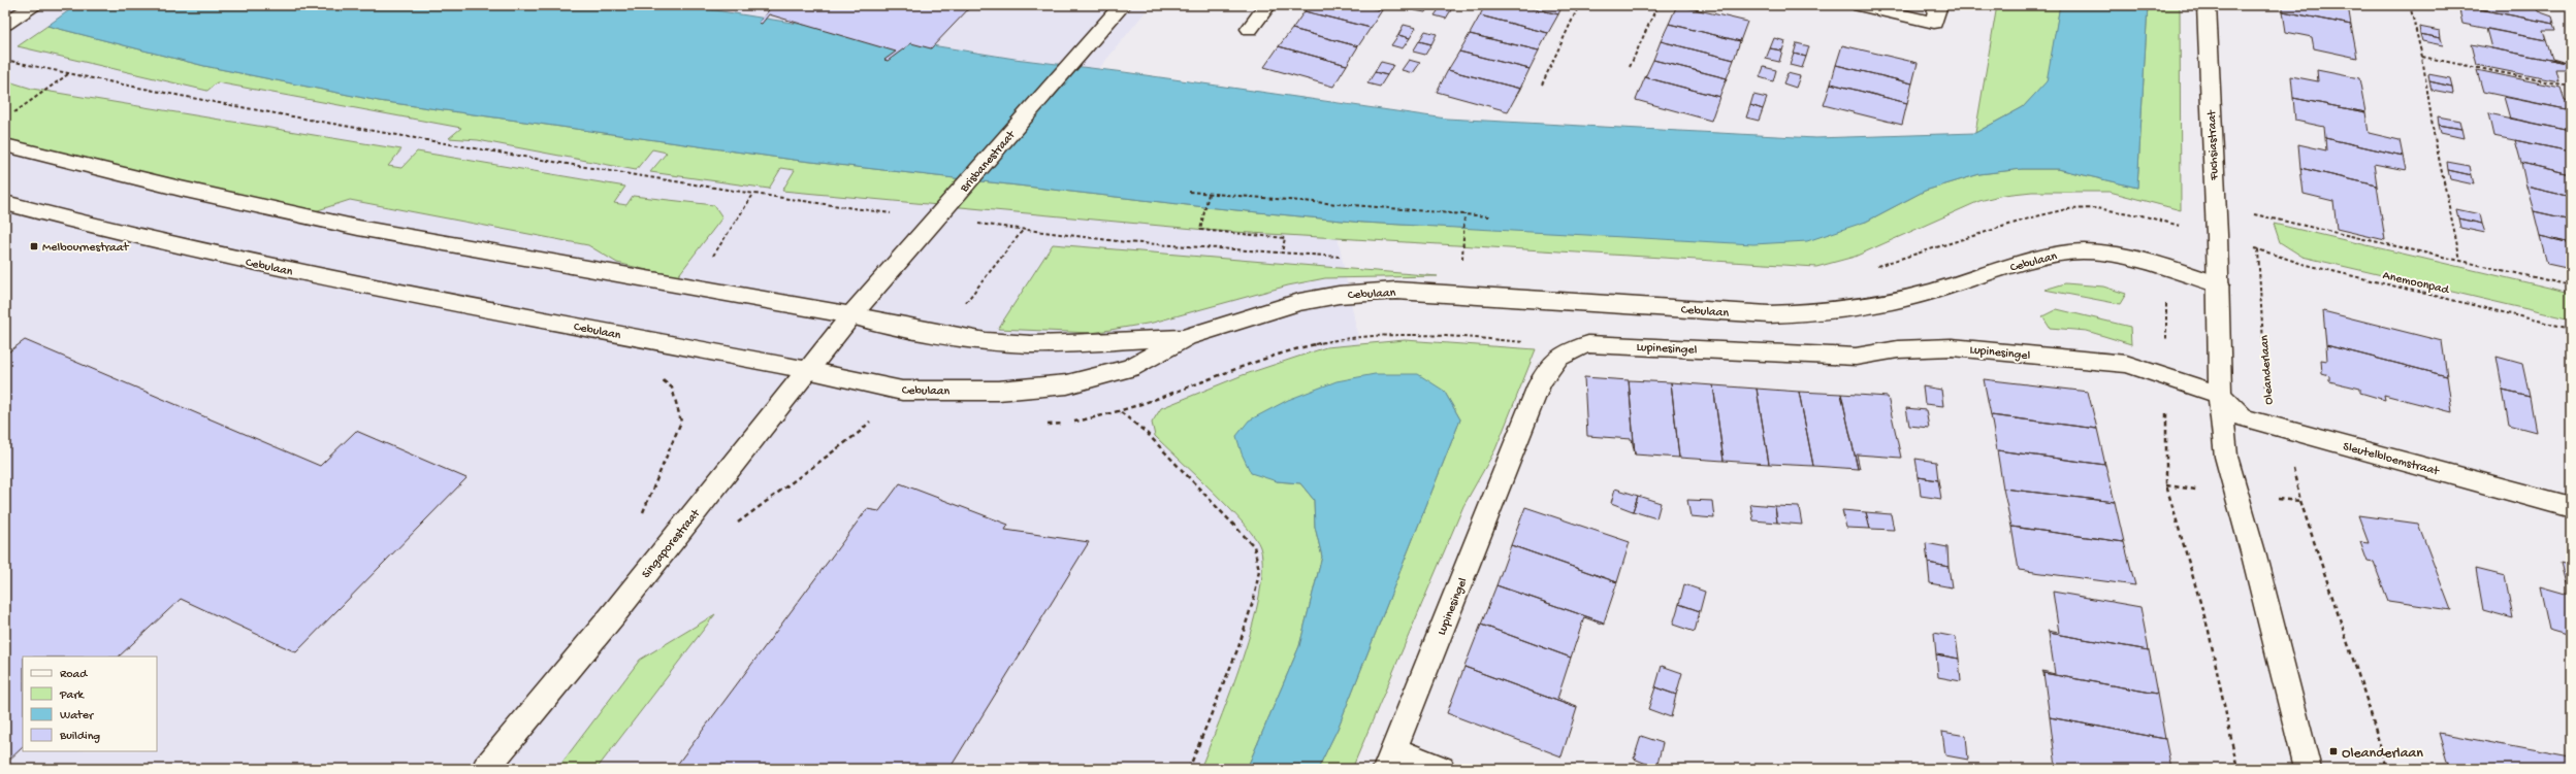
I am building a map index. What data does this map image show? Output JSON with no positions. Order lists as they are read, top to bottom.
{
  "streets": {
    "street": [
      "Fuchsiastraat",
      "Brisbanestraat",
      "Cebulaan",
      "Lupinesingel",
      "Sleutelbloemstraat",
      "Singaporestraat"
    ],
    "path": ["Anemoonpad", "Oleanderlaan"]
  },
  "crossings": [
    ["Fuchsiastraat", "Cebulaan"],
    ["Fuchsiastraat", "Anemoonpad"],
    ["Brisbanestraat", "Cebulaan"],
    ["Brisbanestraat", "Singaporestraat"],
    ["Cebulaan", "Singaporestraat"],
    ["Anemoonpad", "Oleanderlaan"],
    ["Lupinesingel", "Sleutelbloemstraat"],
    ["Oleanderlaan", "Sleutelbloemstraat"]
  ],
  "places": {
    "transit": ["Melbournestraat", "Oleanderlaan"]
  },
  "legend": [
    "Road",
    "Park",
    "Water",
    "Building"
  ]
}
